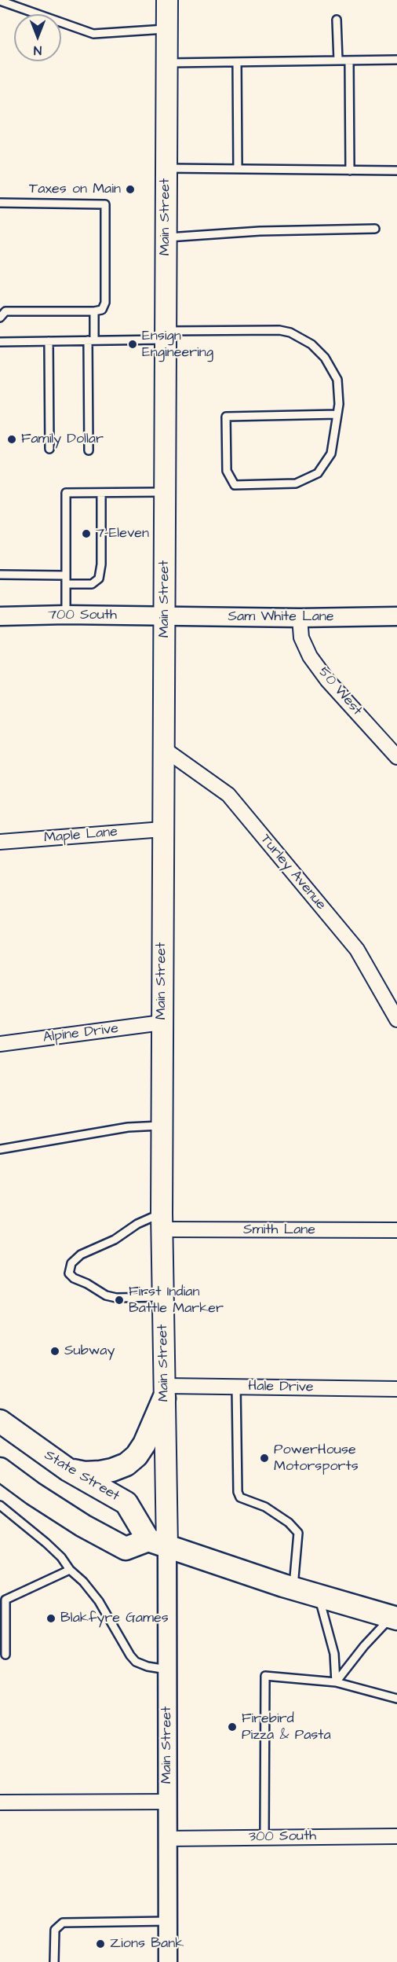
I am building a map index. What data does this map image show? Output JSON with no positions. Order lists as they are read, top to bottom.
{
  "streets": {
    "main road": ["Main Street", "State Street"],
    "street": [
      "700 South",
      "Sam White Lane",
      "50 West",
      "Maple Lane",
      "Turley Avenue",
      "Alpine Drive",
      "Smith Lane",
      "Hale Drive",
      "300 South"
    ]
  },
  "crossings": [
    ["Main Street", "700 South"],
    ["Main Street", "Sam White Lane"],
    ["Main Street", "Maple Lane"],
    ["Main Street", "Turley Avenue"],
    ["Main Street", "Alpine Drive"],
    ["Main Street", "Smith Lane"],
    ["Main Street", "Hale Drive"],
    ["Main Street", "State Street"],
    ["Main Street", "300 South"],
    ["700 South", "Sam White Lane"],
    ["Sam White Lane", "50 West"]
  ],
  "places": [
    "Taxes on Main",
    "Ensign Engineering",
    "Family Dollar",
    "7-Eleven",
    "First Indian Battle Marker",
    "Subway",
    "PowerHouse Motorsports",
    "Blakfyre Games",
    "Firebird Pizza & Pasta",
    "Zions Bank"
  ],
  "north": "bottom"
}
